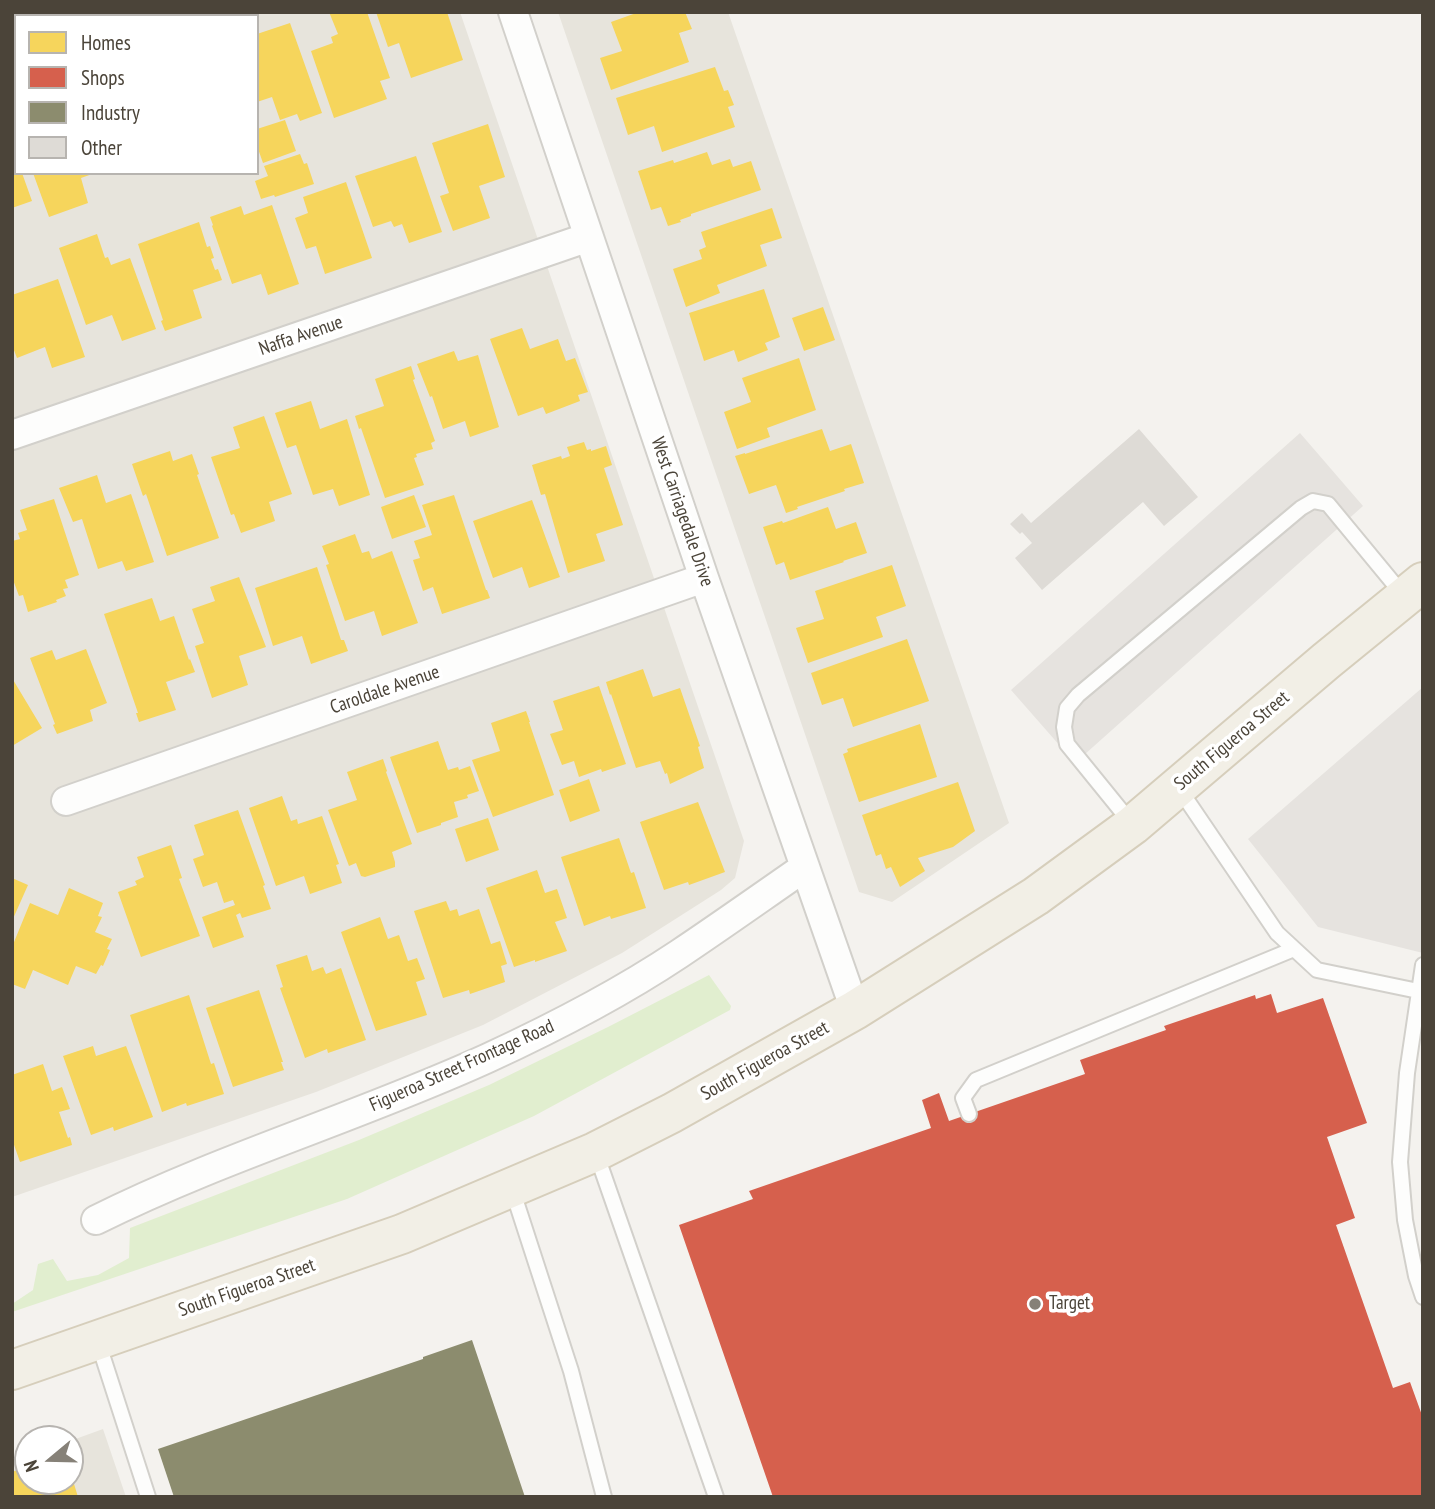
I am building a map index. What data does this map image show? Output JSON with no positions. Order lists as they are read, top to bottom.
{
  "streets": {
    "main road": ["South Figueroa Street"],
    "street": [
      "Naffa Avenue",
      "West Carriagedale Drive",
      "Caroldale Avenue",
      "Figueroa Street Frontage Road"
    ]
  },
  "crossings": [
    ["Naffa Avenue", "West Carriagedale Drive"],
    ["West Carriagedale Drive", "Caroldale Avenue"],
    ["West Carriagedale Drive", "South Figueroa Street"],
    ["West Carriagedale Drive", "Figueroa Street Frontage Road"]
  ],
  "places": ["Target"],
  "legend": [
    "Homes",
    "Shops",
    "Industry",
    "Other"
  ],
  "north": "left"
}
